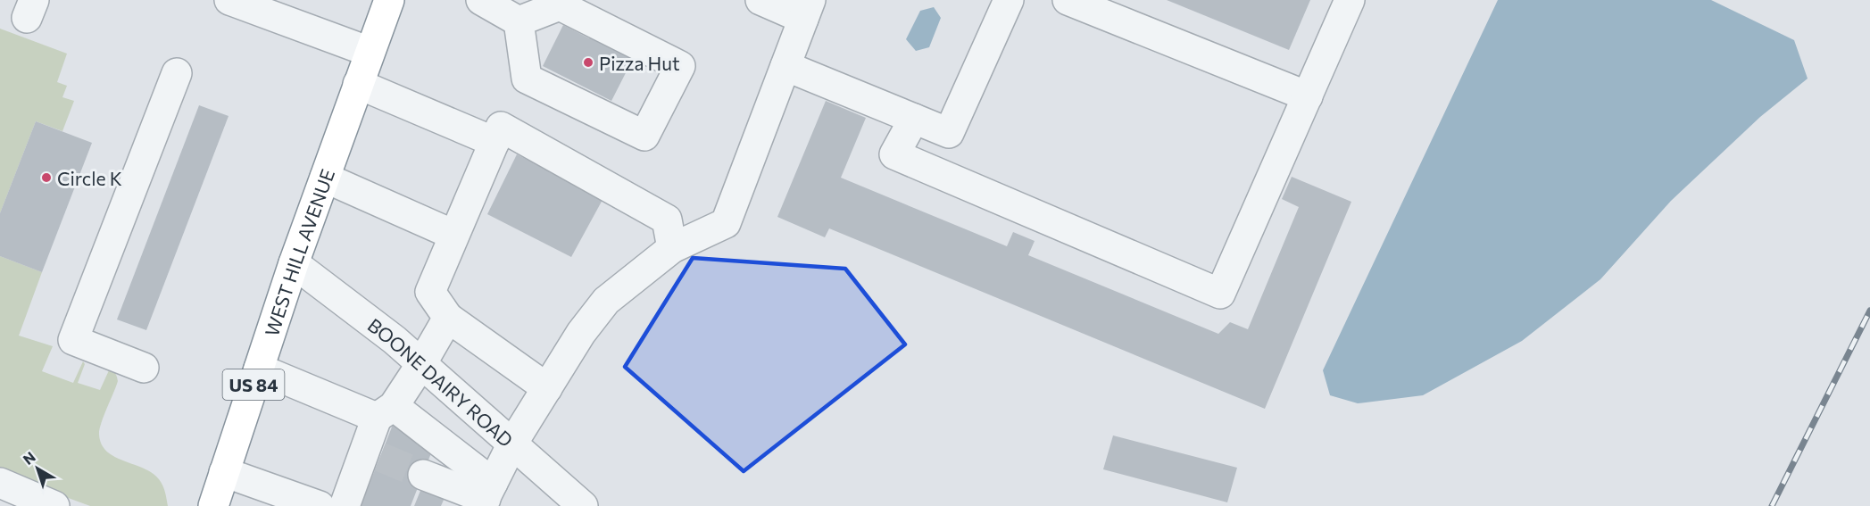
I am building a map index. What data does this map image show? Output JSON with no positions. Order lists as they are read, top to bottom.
{
  "streets": {
    "highway": ["WEST HILL AVENUE", "US 84"],
    "street": ["BOONE DAIRY ROAD"]
  },
  "crossings": [
    ["WEST HILL AVENUE", "BOONE DAIRY ROAD"]
  ],
  "places": ["Pizza Hut", "Circle K"],
  "north": "top left"
}
